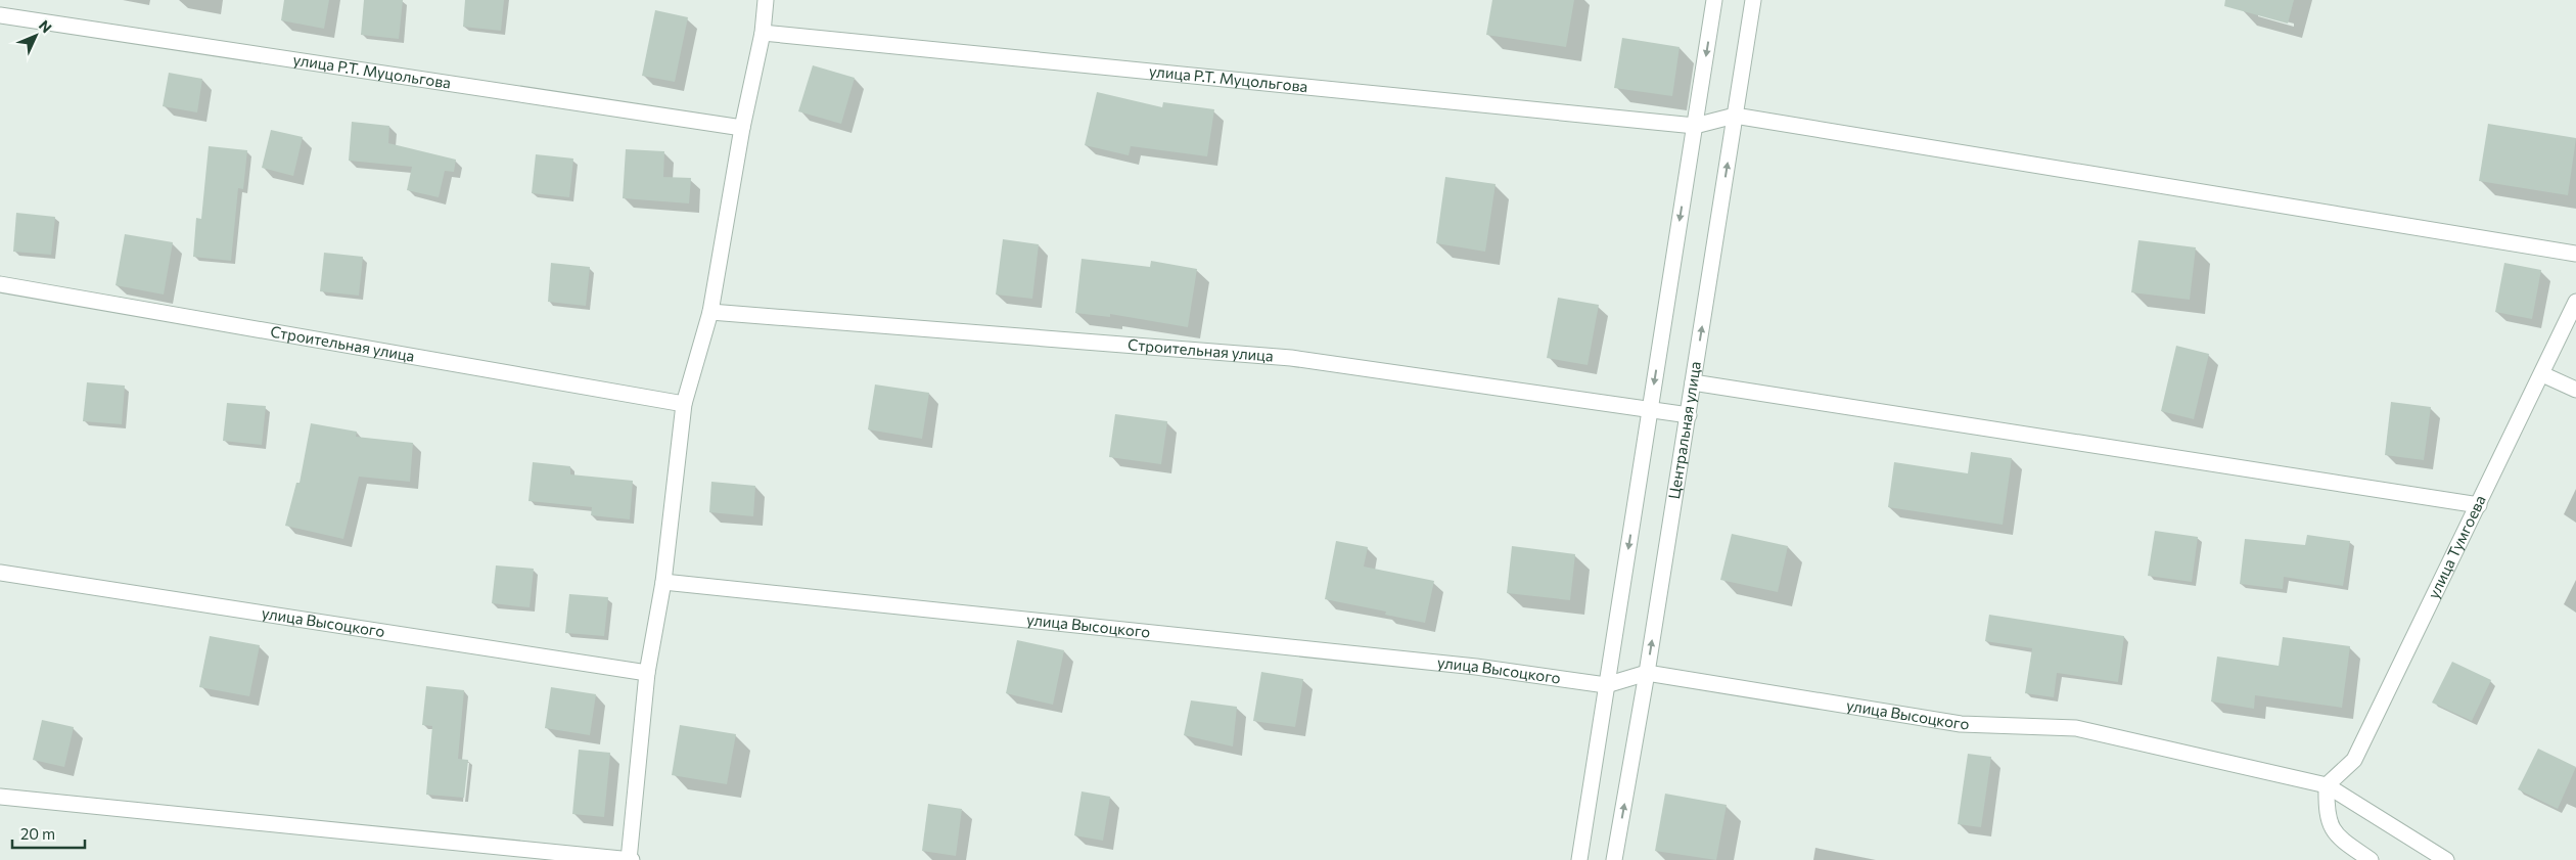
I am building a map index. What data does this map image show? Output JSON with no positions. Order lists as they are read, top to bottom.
{
  "streets": {
    "street": [
      "улица Р.Т. Муцольгова",
      "Строительная улица",
      "Центральная улица",
      "улица Тумгоева",
      "улица Высоцкого"
    ]
  },
  "crossings": [
    ["Строительная улица", "Центральная улица"],
    ["Центральная улица", "улица Высоцкого"],
    ["улица Тумгоева", "улица Высоцкого"]
  ],
  "scale_bar": "20 m",
  "north": "top right"
}
